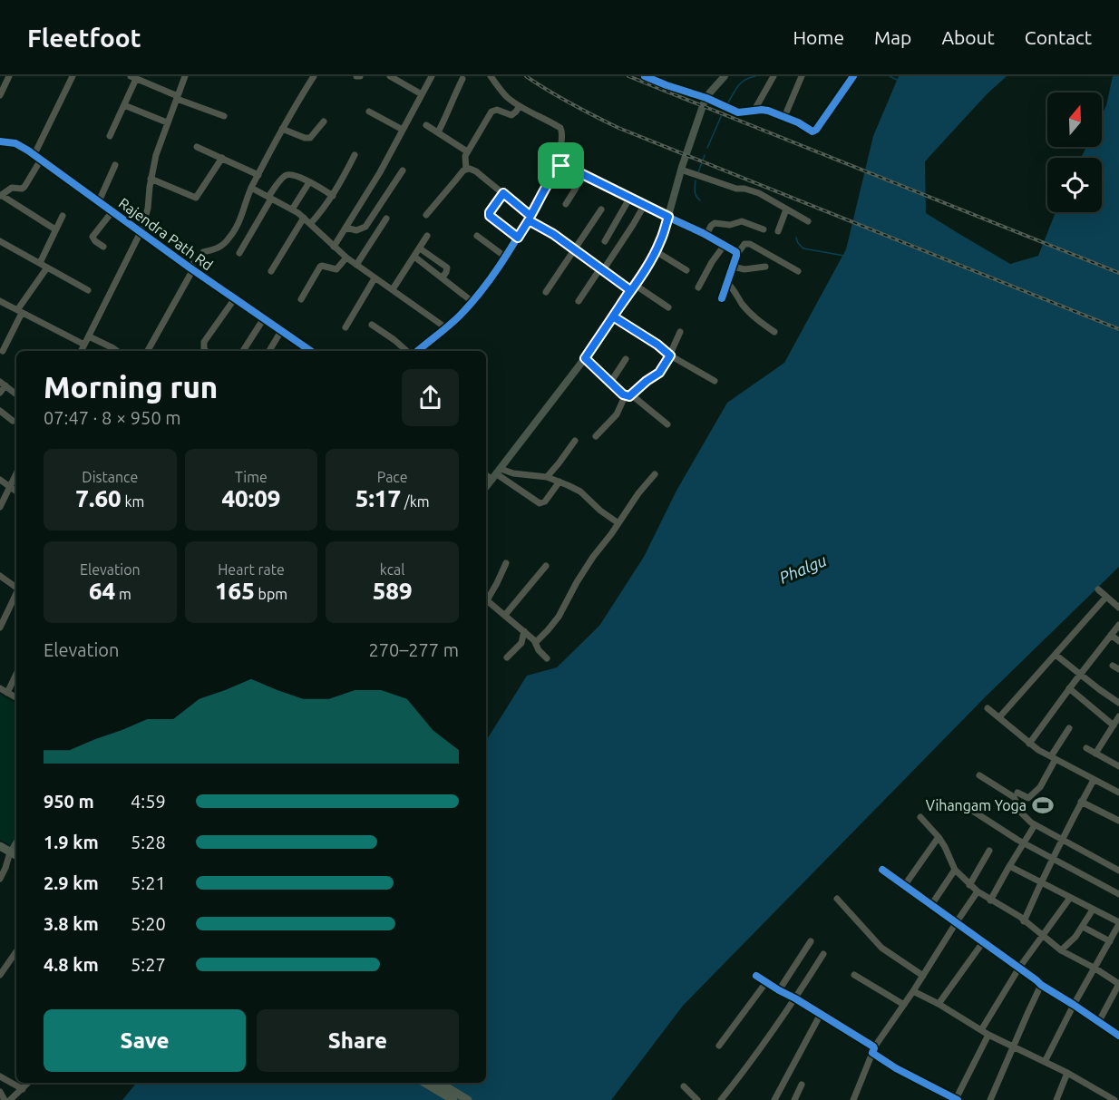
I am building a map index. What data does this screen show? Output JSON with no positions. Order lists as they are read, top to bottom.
{
  "streets": {
    "street": ["Rajendra Path Rd"]
  },
  "water": ["Phalgu"],
  "places": {
    "sports": ["Vihangam Yoga"]
  },
  "north": "top",
  "page": {
    "header": "Fleetfoot",
    "nav": [
      "Home",
      "Map",
      "About",
      "Contact"
    ],
    "heading": ["Morning run", "07:47 · 8 × 950 m"],
    "stats": [
      ["Distance", "7.60 km"],
      ["Time", "40:09"],
      ["Pace", "5:17 /km"],
      ["Elevation", "64 m"],
      ["Heart rate", "165 bpm"],
      ["kcal", "589"]
    ],
    "chart": ["Elevation", "270–277 m"],
    "list": [
      {
        "name": "950 m",
        "note": "4:59"
      },
      {
        "name": "1.9 km",
        "note": "5:28"
      },
      {
        "name": "2.9 km",
        "note": "5:21"
      },
      {
        "name": "3.8 km",
        "note": "5:20"
      },
      {
        "name": "4.8 km",
        "note": "5:27"
      }
    ],
    "buttons": ["Save", "Share"]
  }
}
